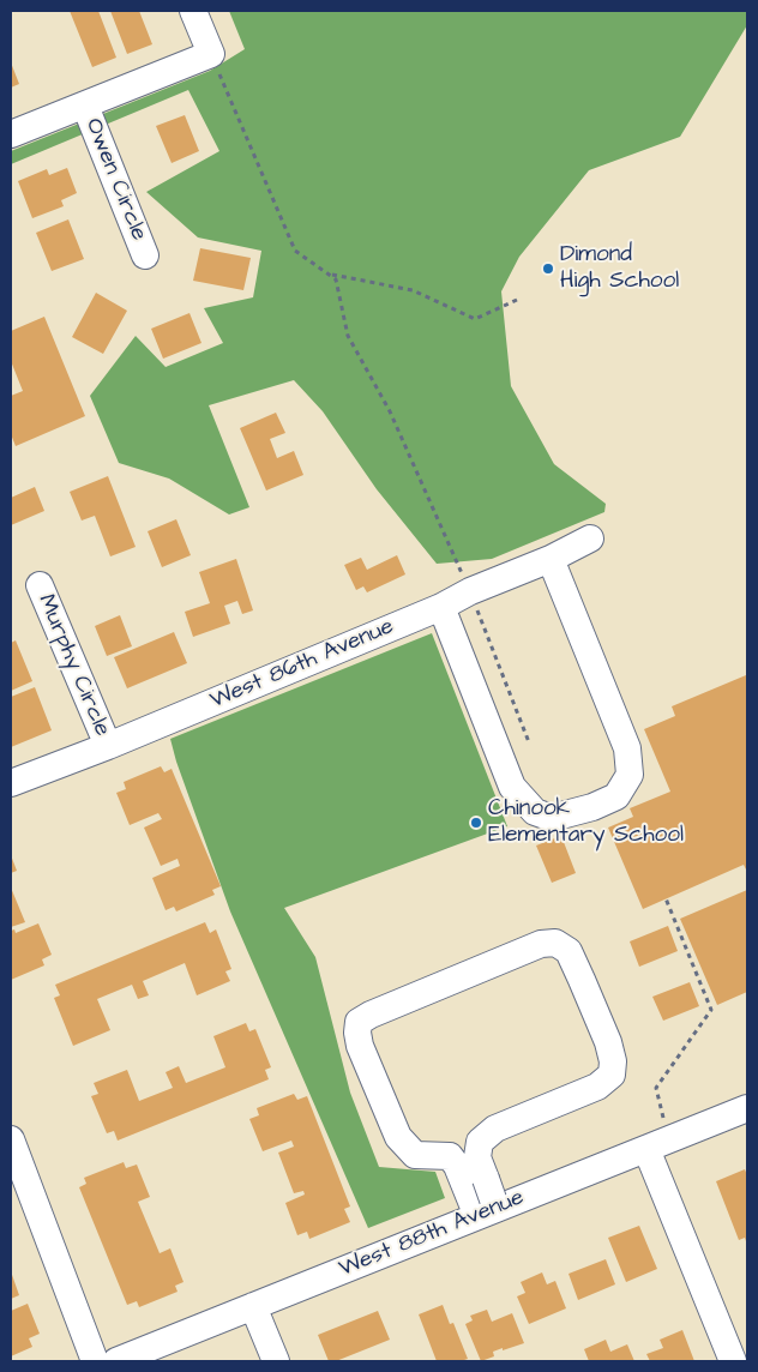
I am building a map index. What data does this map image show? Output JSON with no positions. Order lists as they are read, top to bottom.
{
  "streets": {
    "street": [
      "Owen Circle",
      "West 86th Avenue",
      "Murphy Circle",
      "West 88th Avenue"
    ]
  },
  "crossings": [
    ["West 86th Avenue", "Murphy Circle"]
  ],
  "places": ["Dimond High School", "Chinook Elementary School"]
}
